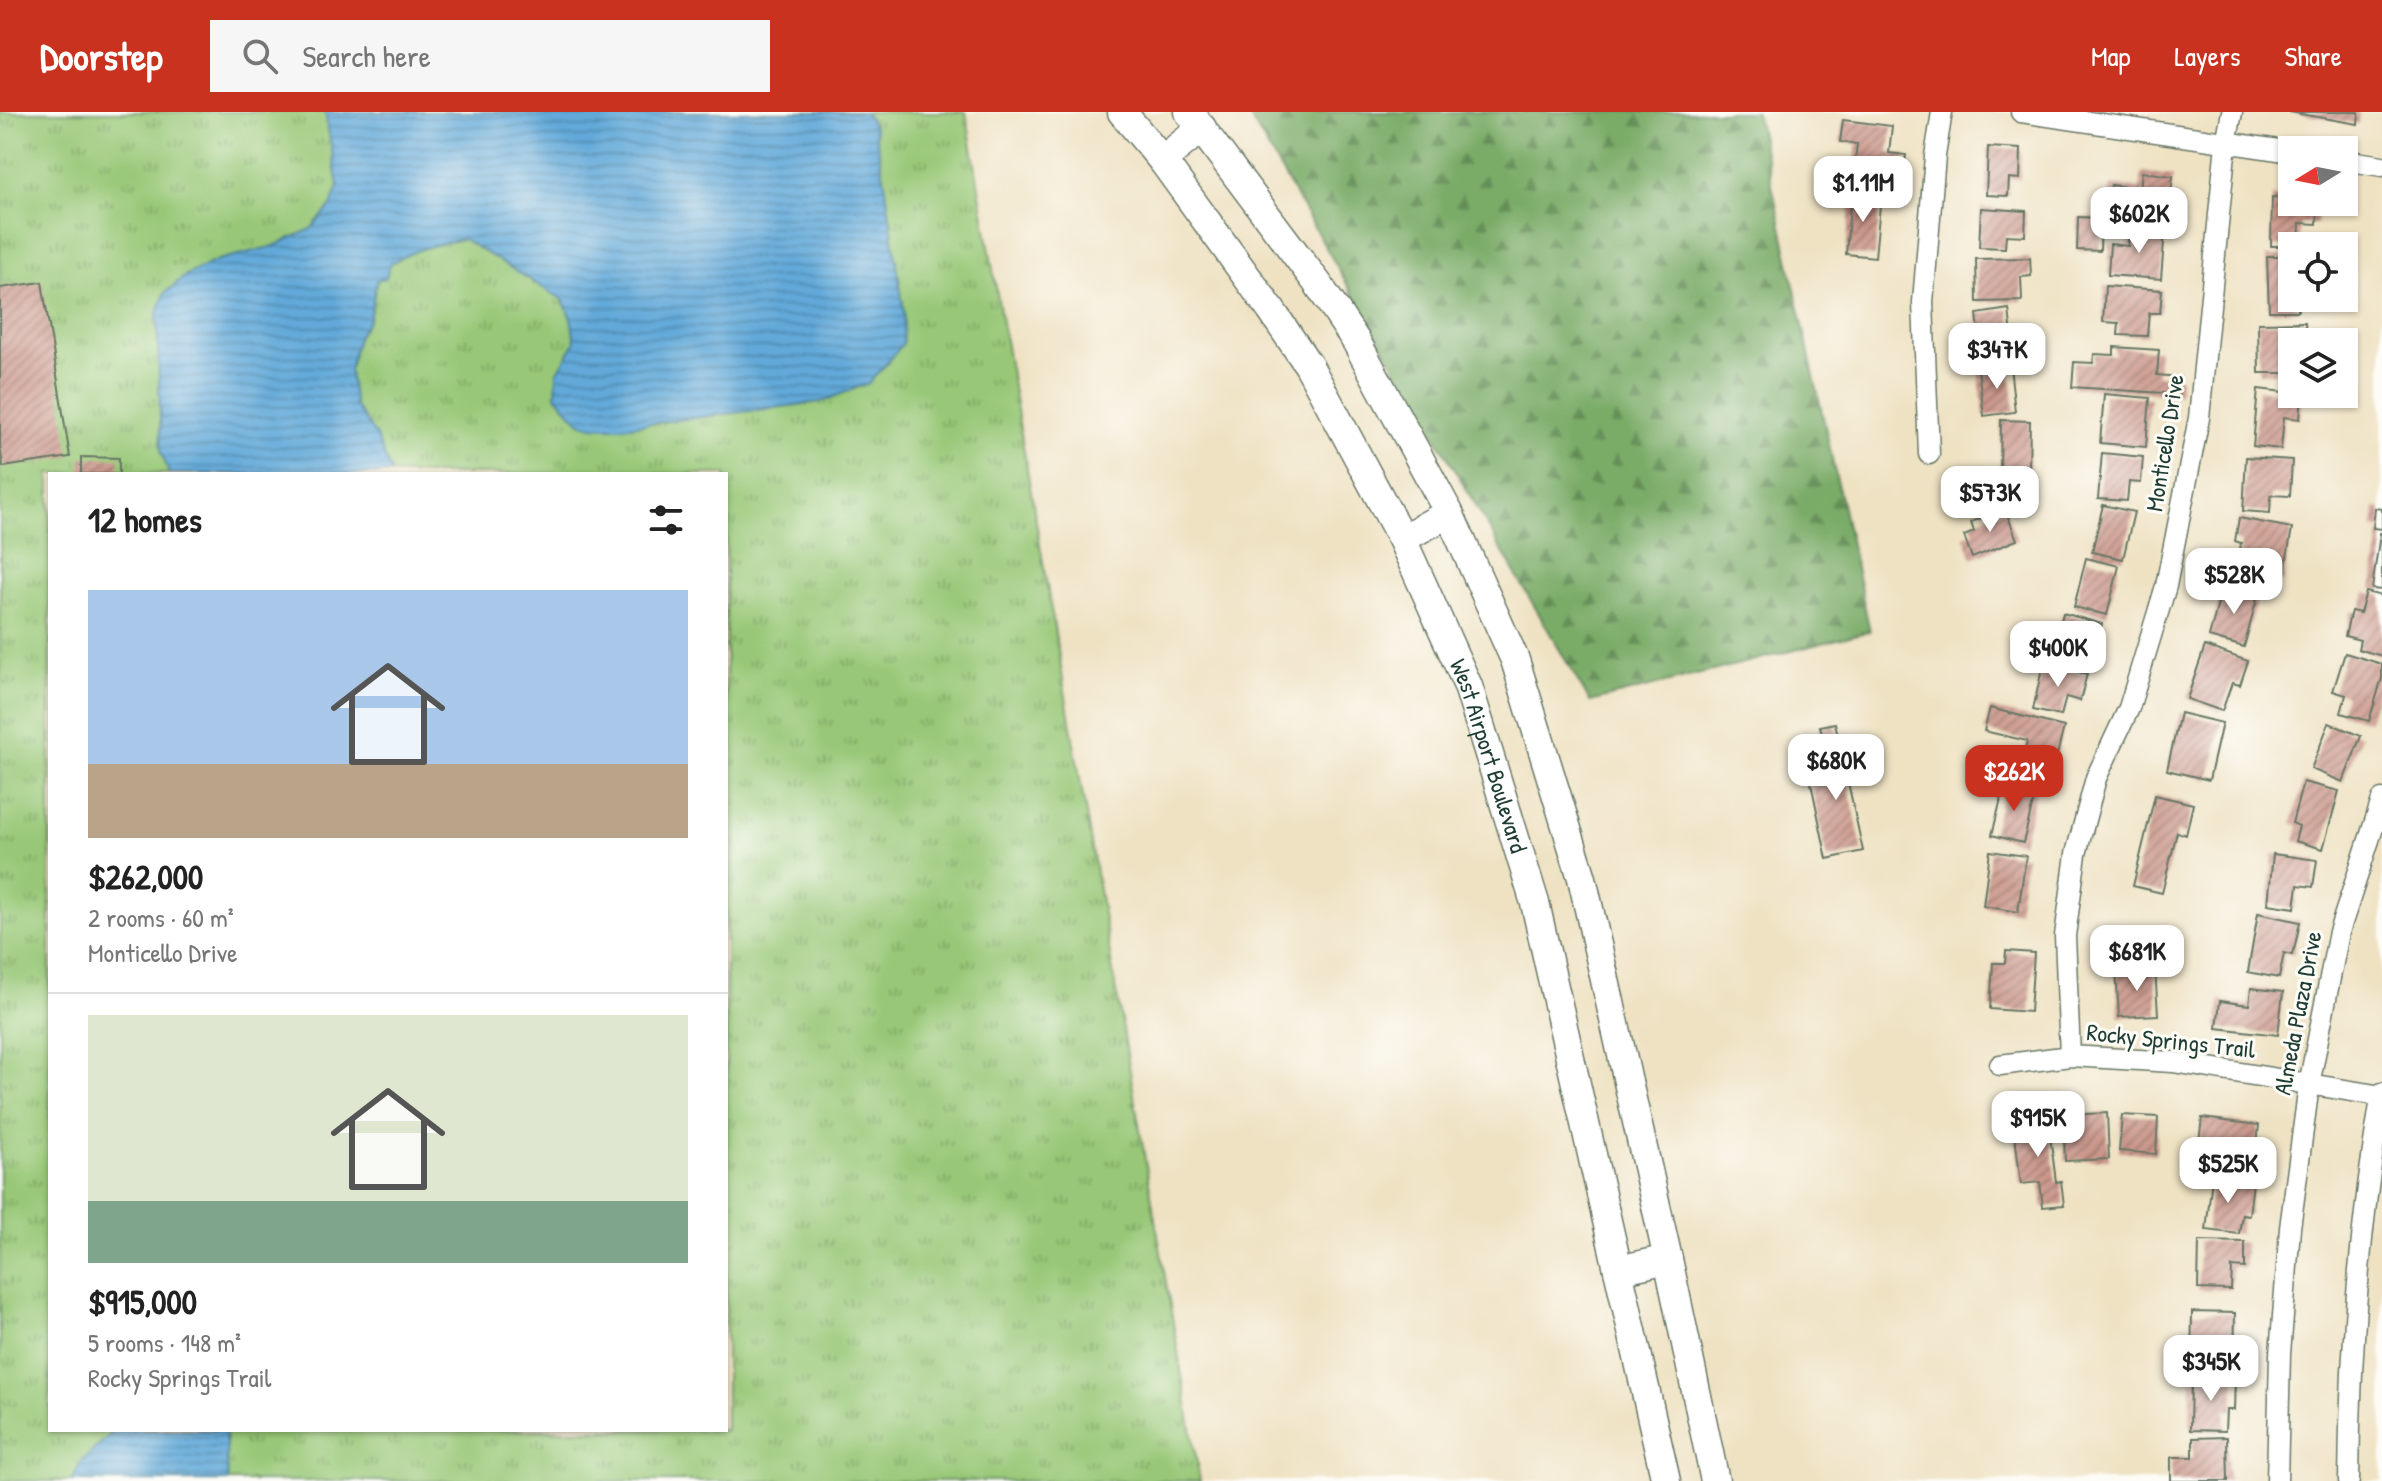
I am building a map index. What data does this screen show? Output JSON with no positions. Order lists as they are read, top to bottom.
{
  "streets": {
    "main road": ["West Airport Boulevard"],
    "street": ["Monticello Drive", "Almeda Plaza Drive", "Rocky Springs Trail"]
  },
  "crossings": [
    ["Monticello Drive", "Rocky Springs Trail"],
    ["Almeda Plaza Drive", "Rocky Springs Trail"]
  ],
  "north": "left",
  "page": {
    "header": "Doorstep",
    "search": "Search here",
    "nav": ["Map", "Layers", "Share"],
    "price": [
      "$1.11M",
      "$602K",
      "$347K",
      "$573K",
      "$528K",
      "$400K",
      "$680K",
      "$262K",
      "$681K",
      "$915K",
      "$525K",
      "$345K"
    ],
    "heading": "12 homes",
    "list": [
      {
        "name": "$262,000",
        "note": "2 rooms · 60 m² · Monticello Drive"
      },
      {
        "name": "$915,000",
        "note": "5 rooms · 148 m² · Rocky Springs Trail"
      }
    ]
  }
}
